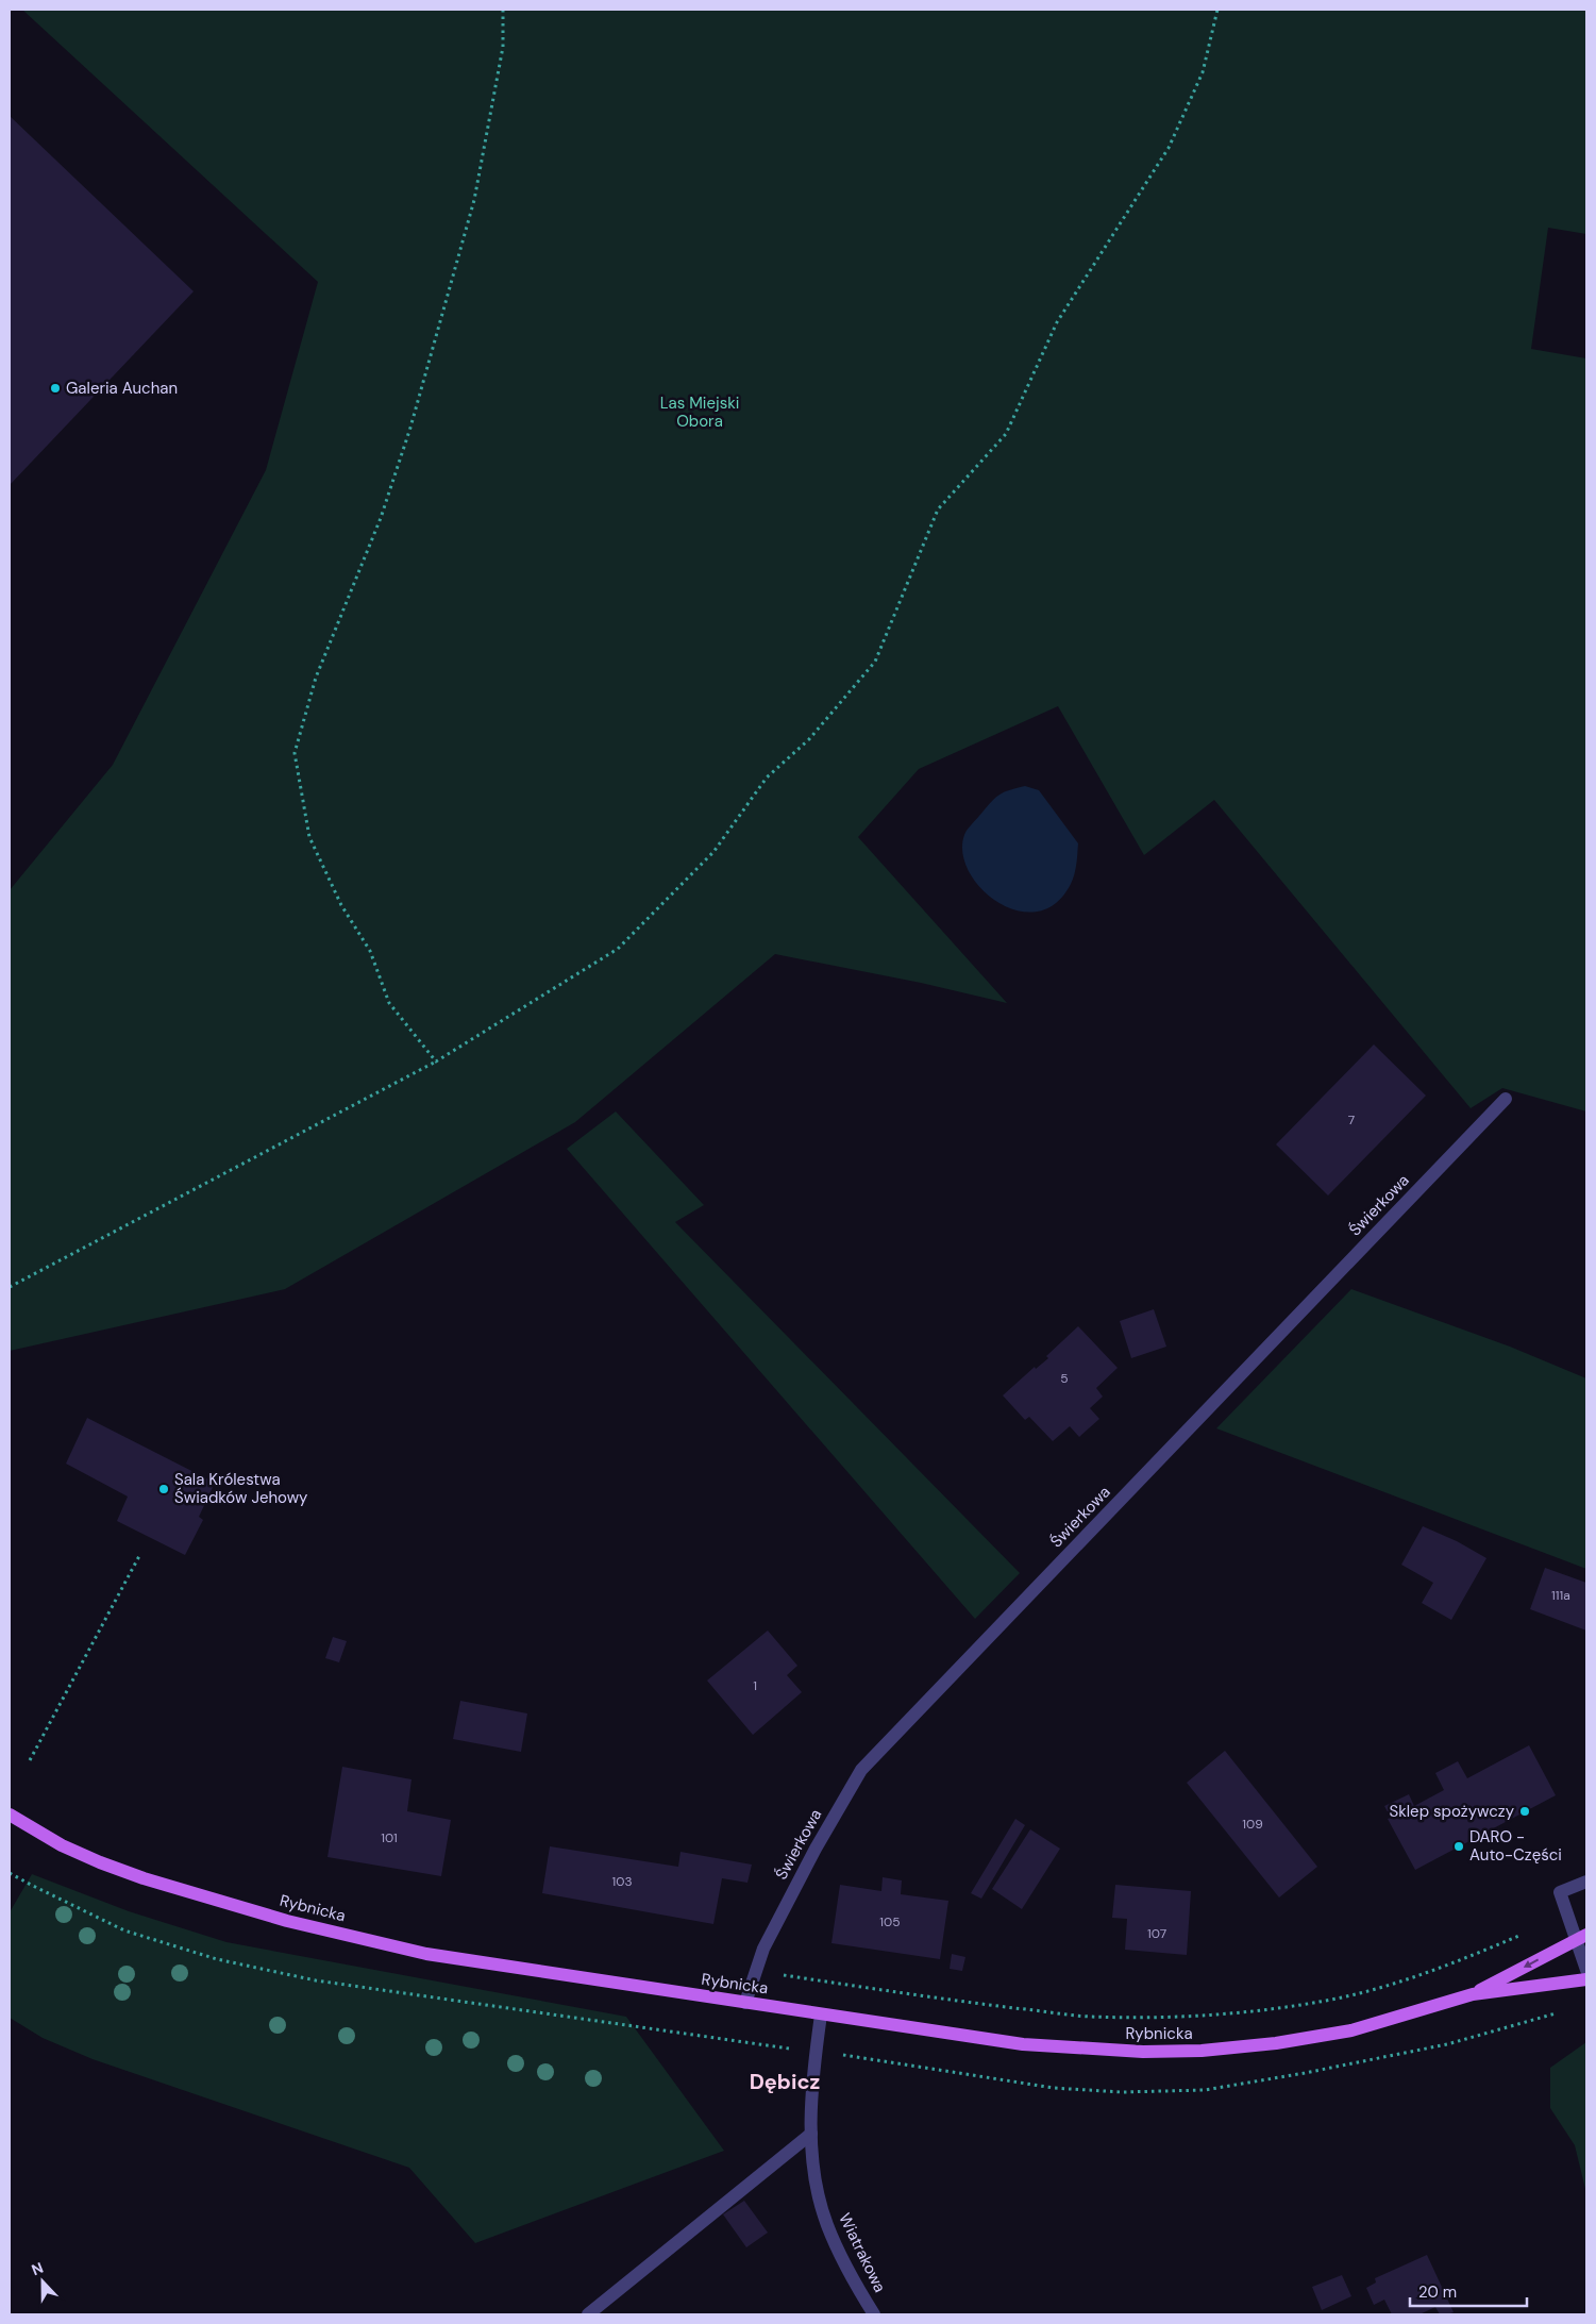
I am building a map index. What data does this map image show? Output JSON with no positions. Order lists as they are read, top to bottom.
{
  "streets": {
    "main road": ["Rybnicka"],
    "street": ["Świerkowa", "Wiatrakowa"]
  },
  "crossings": [
    ["Świerkowa", "Rybnicka"],
    ["Rybnicka", "Wiatrakowa"]
  ],
  "districts": ["Dębicz"],
  "parks": ["Las Miejski Obora"],
  "places": [
    "Galeria Auchan",
    "Sala Królestwa Świadków Jehowy",
    "Sklep spożywczy",
    "DARO - Auto-Części"
  ],
  "house_numbers": [
    "7",
    "5",
    "111a",
    "1",
    "109",
    "101",
    "103",
    "105",
    "107"
  ],
  "scale_bar": "20 m",
  "north": "top"
}
